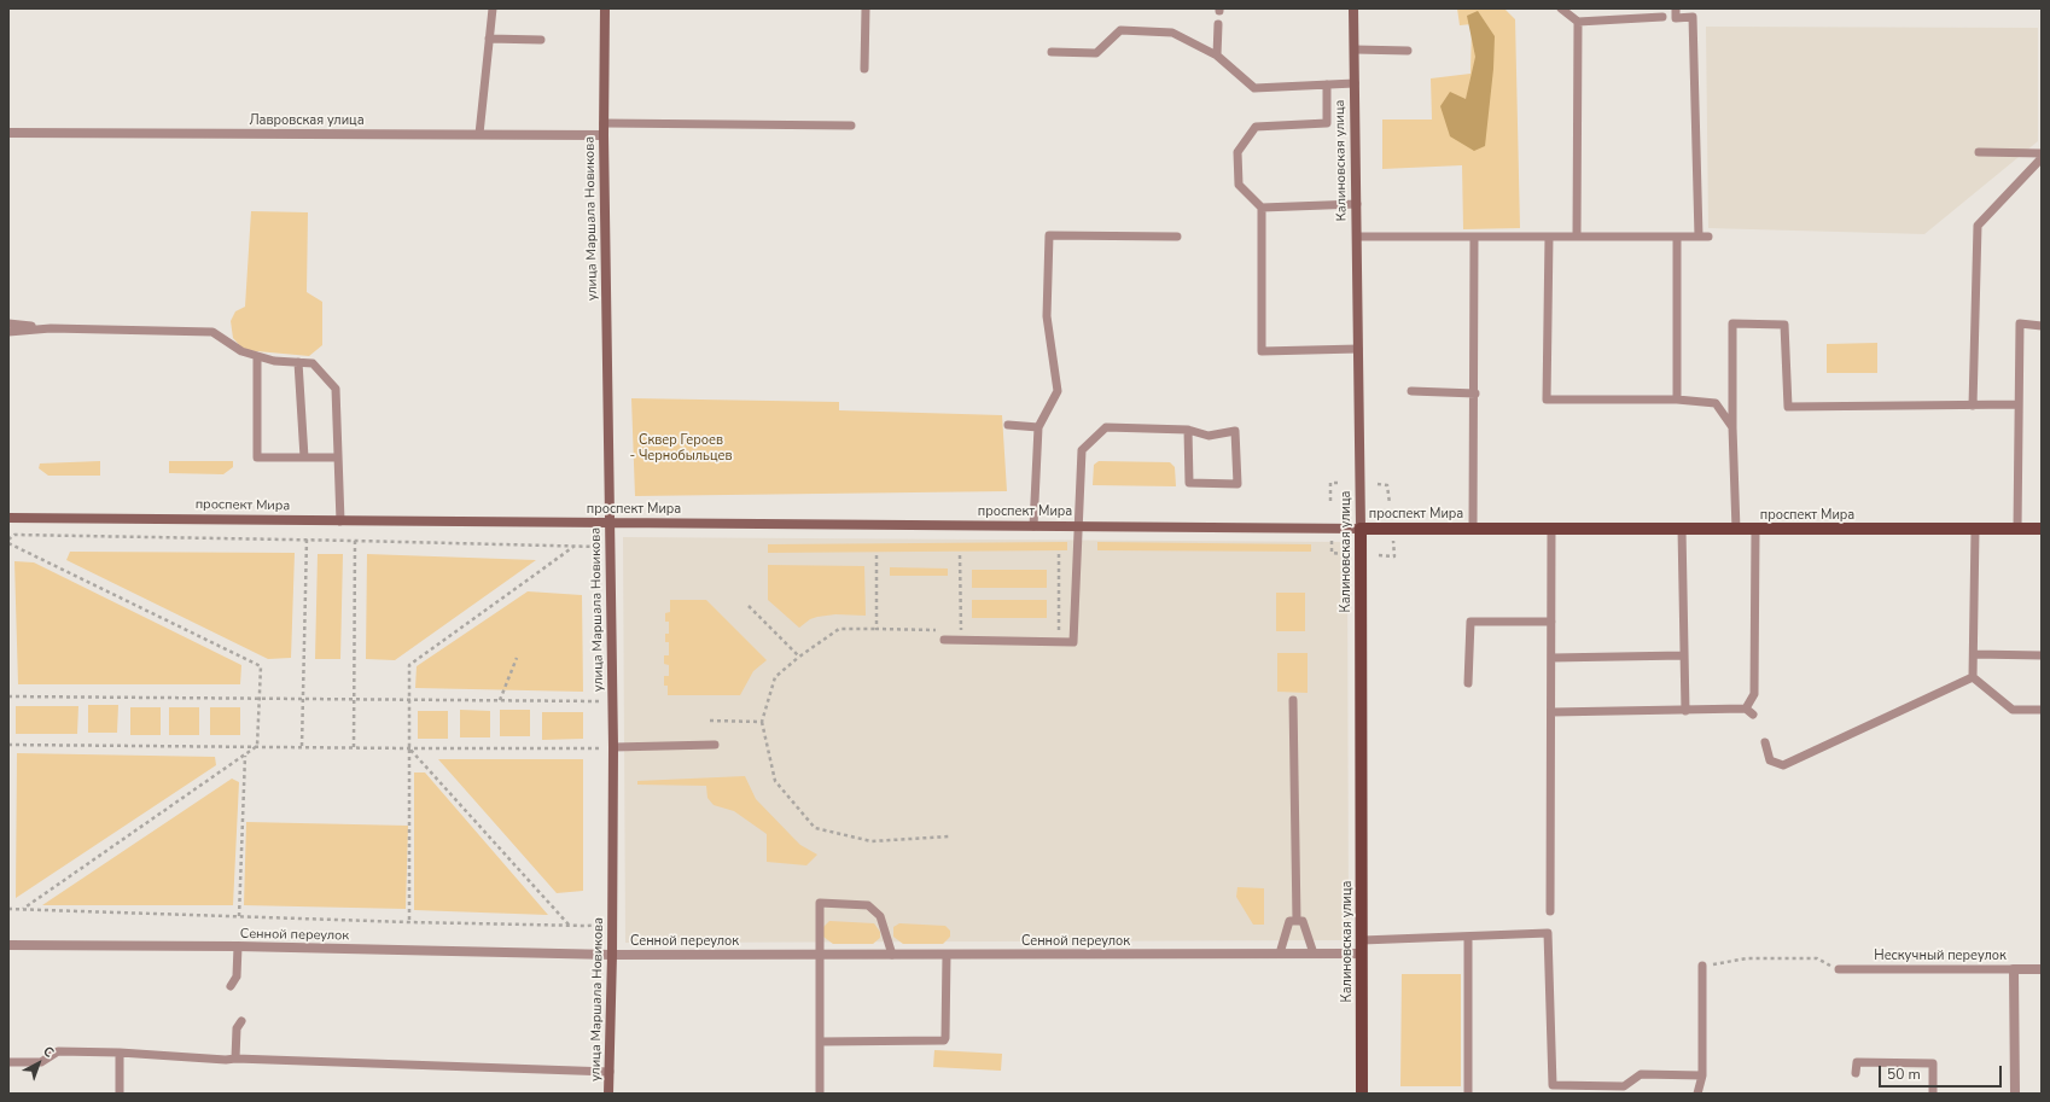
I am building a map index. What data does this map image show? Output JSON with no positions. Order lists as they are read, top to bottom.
{
  "streets": {
    "main road": ["Калиновская улица", "улица Маршала Новикова", "проспект Мира"],
    "street": ["Лавровская улица", "Сенной переулок", "Нескучный переулок"]
  },
  "crossings": [
    ["Лавровская улица", "улица Маршала Новикова"],
    ["Калиновская улица", "проспект Мира"],
    ["Калиновская улица", "Сенной переулок"],
    ["улица Маршала Новикова", "проспект Мира"],
    ["улица Маршала Новикова", "Сенной переулок"]
  ],
  "parks": ["Сквер Героев - Чернобыльцев"],
  "scale_bar": "50 m",
  "north": "top right"
}
